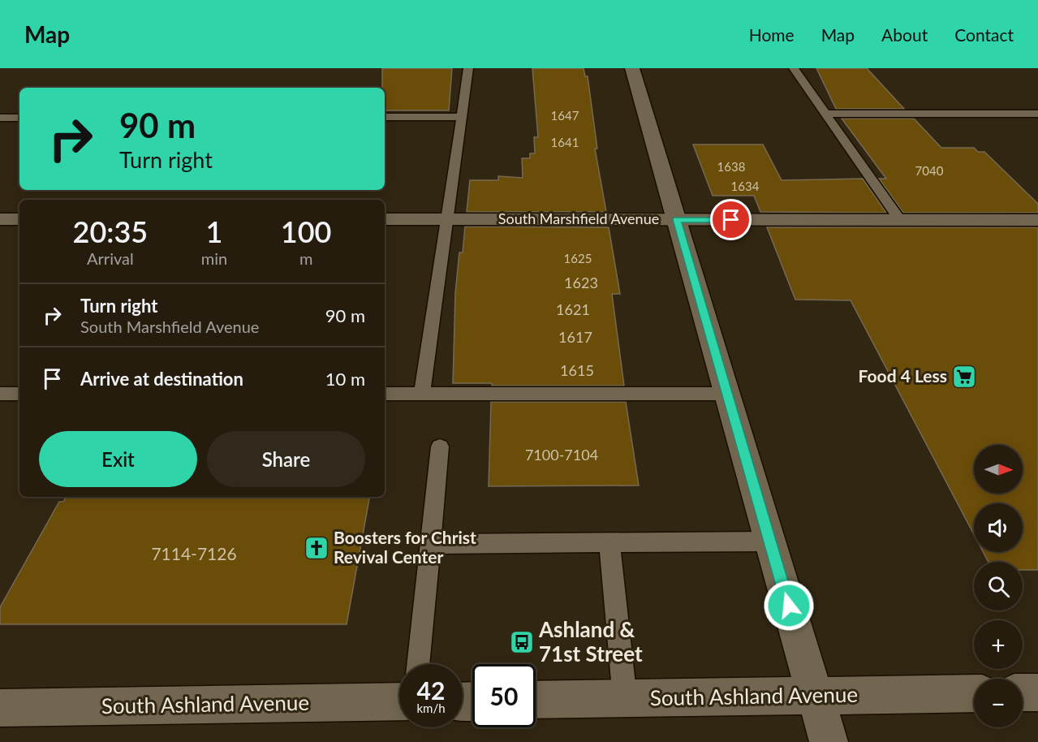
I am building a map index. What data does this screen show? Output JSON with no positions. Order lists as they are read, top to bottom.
{
  "streets": {
    "main road": ["South Marshfield Avenue", "South Ashland Avenue"]
  },
  "places": {
    "supermarket": ["Food 4 Less"],
    "church": ["Boosters for Christ Revival Center"],
    "bus stop": ["Ashland & 71st Street"]
  },
  "house_numbers": [
    "1647",
    "1641",
    "1638",
    "7040",
    "1634",
    "1625",
    "1623",
    "1621",
    "1617",
    "1615",
    "7100-7104",
    "7114-7126"
  ],
  "north": "right",
  "page": {
    "header": "Map",
    "nav": [
      "Home",
      "Map",
      "About",
      "Contact"
    ],
    "turn": ["90 m", "Turn right"],
    "eta": [
      "20:35",
      "Arrival",
      "1",
      "min",
      "100",
      "m"
    ],
    "list": [
      {
        "name": "Turn right",
        "note": "South Marshfield Avenue",
        "value": "90 m"
      },
      {
        "name": "Arrive at destination",
        "value": "10 m"
      }
    ],
    "buttons": ["Exit", "Share"],
    "map_buttons": ["+", "−"],
    "speed": "42 km/h",
    "limit": "50"
  }
}
